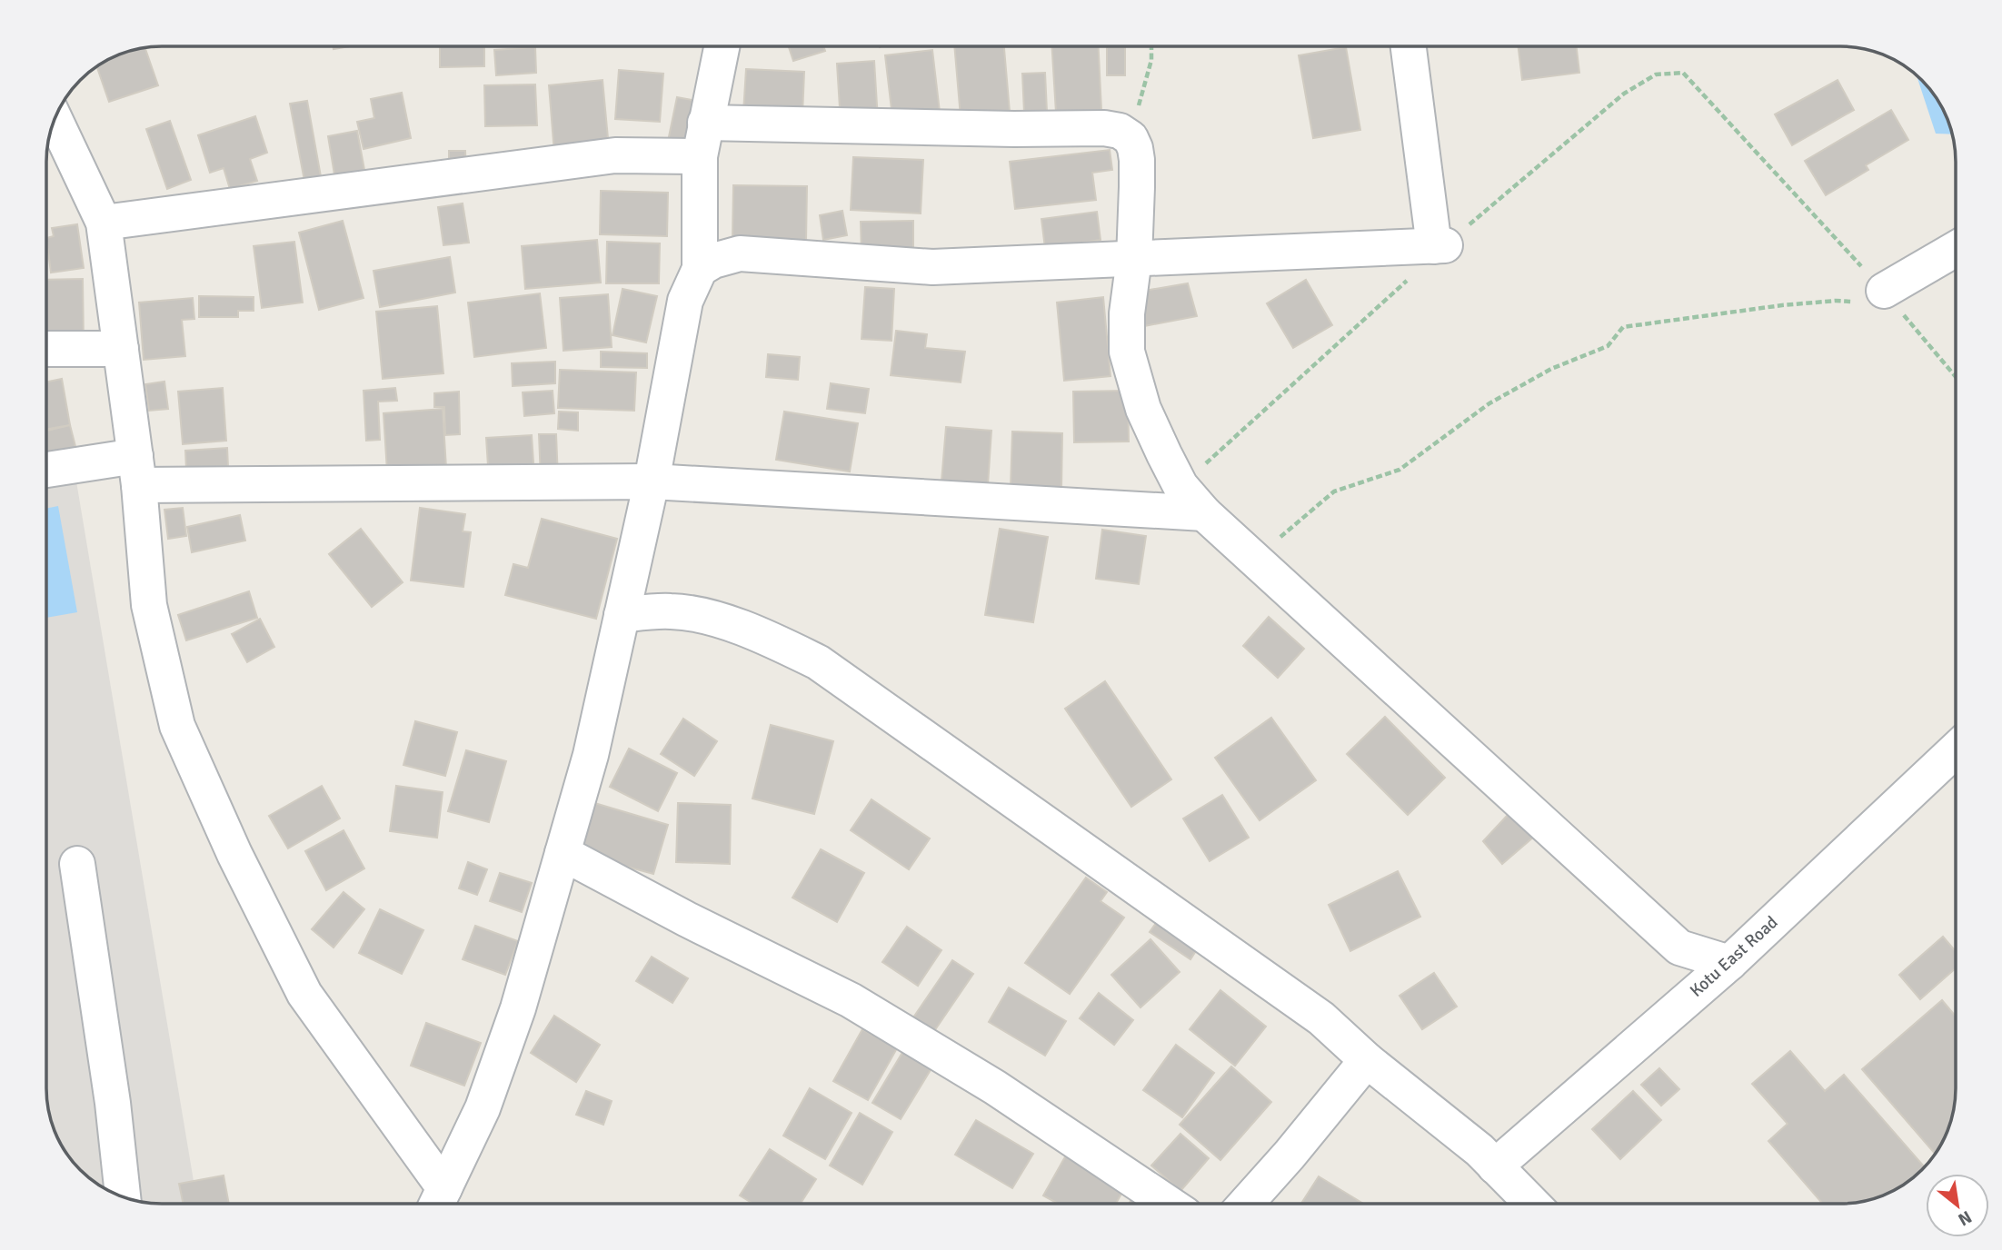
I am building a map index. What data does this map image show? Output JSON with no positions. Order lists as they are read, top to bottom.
{
  "streets": {
    "street": ["Kotu East Road"]
  },
  "north": "bottom right"
}
